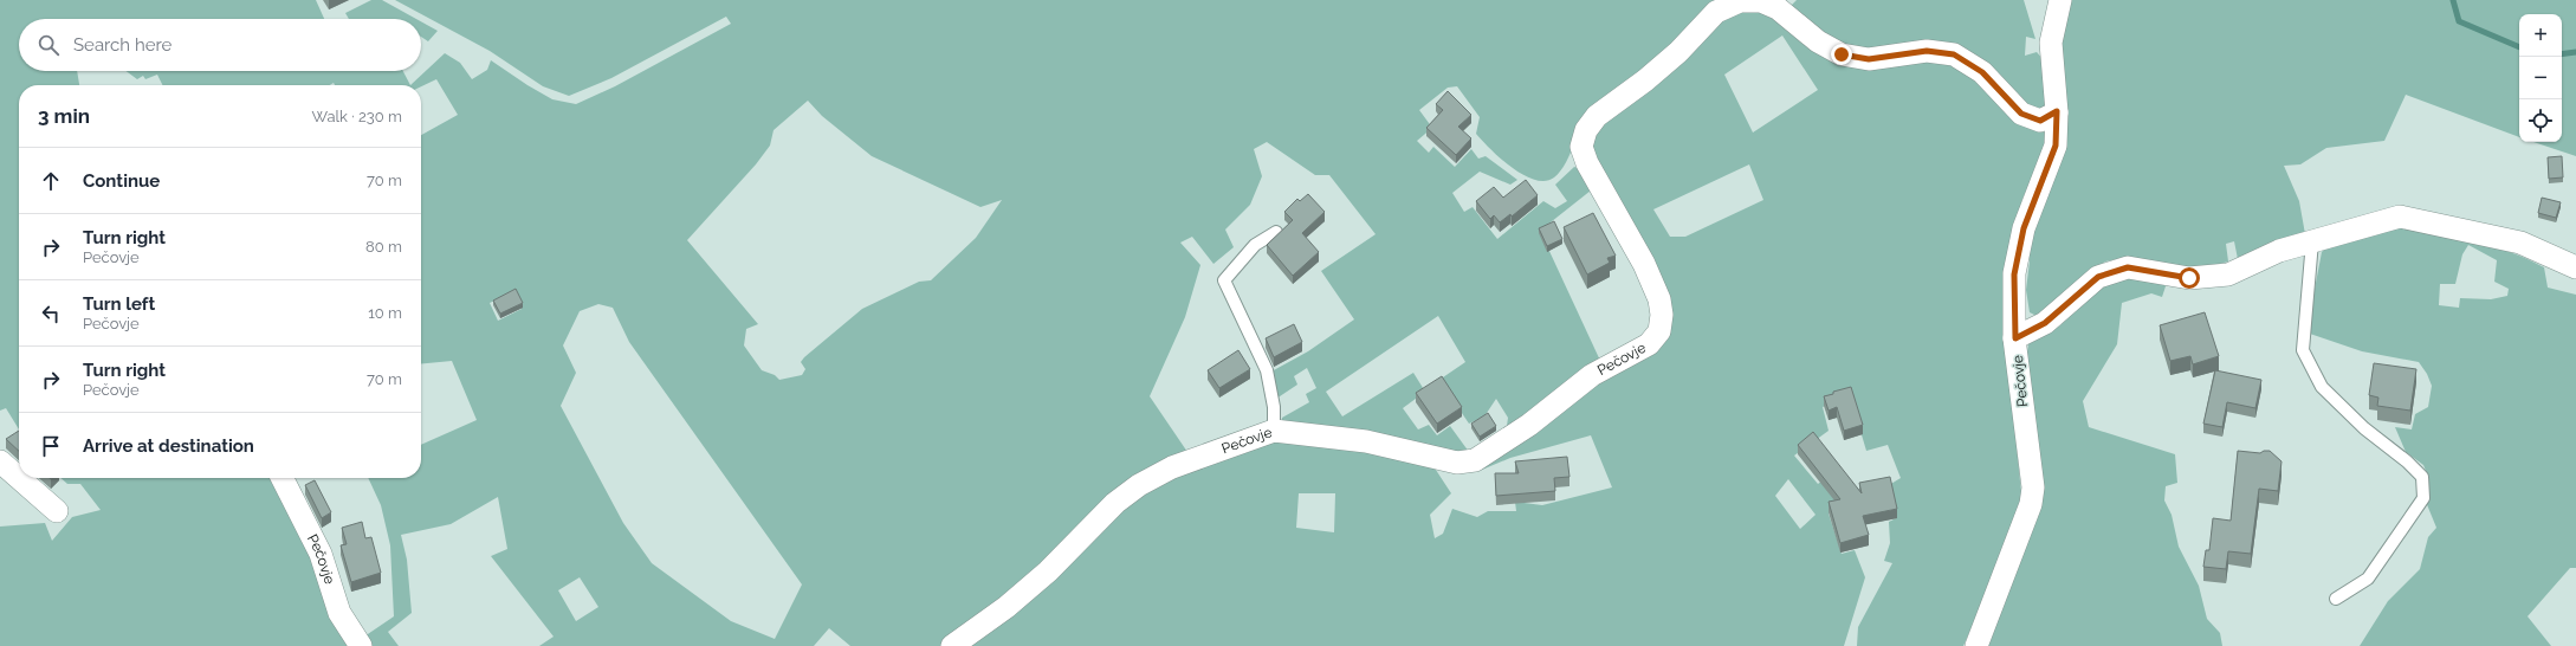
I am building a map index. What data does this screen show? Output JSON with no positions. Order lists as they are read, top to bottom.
{
  "streets": {
    "street": ["Pečovje"]
  },
  "page": {
    "map_buttons": ["+", "−"],
    "search": "Search here",
    "heading": ["3 min", "Walk · 230 m"],
    "list": [
      ["Continue", "70 m"],
      ["Turn right", "Pečovje", "80 m"],
      ["Turn left", "Pečovje", "10 m"],
      ["Turn right", "Pečovje", "70 m"],
      "Arrive at destination"
    ]
  }
}
